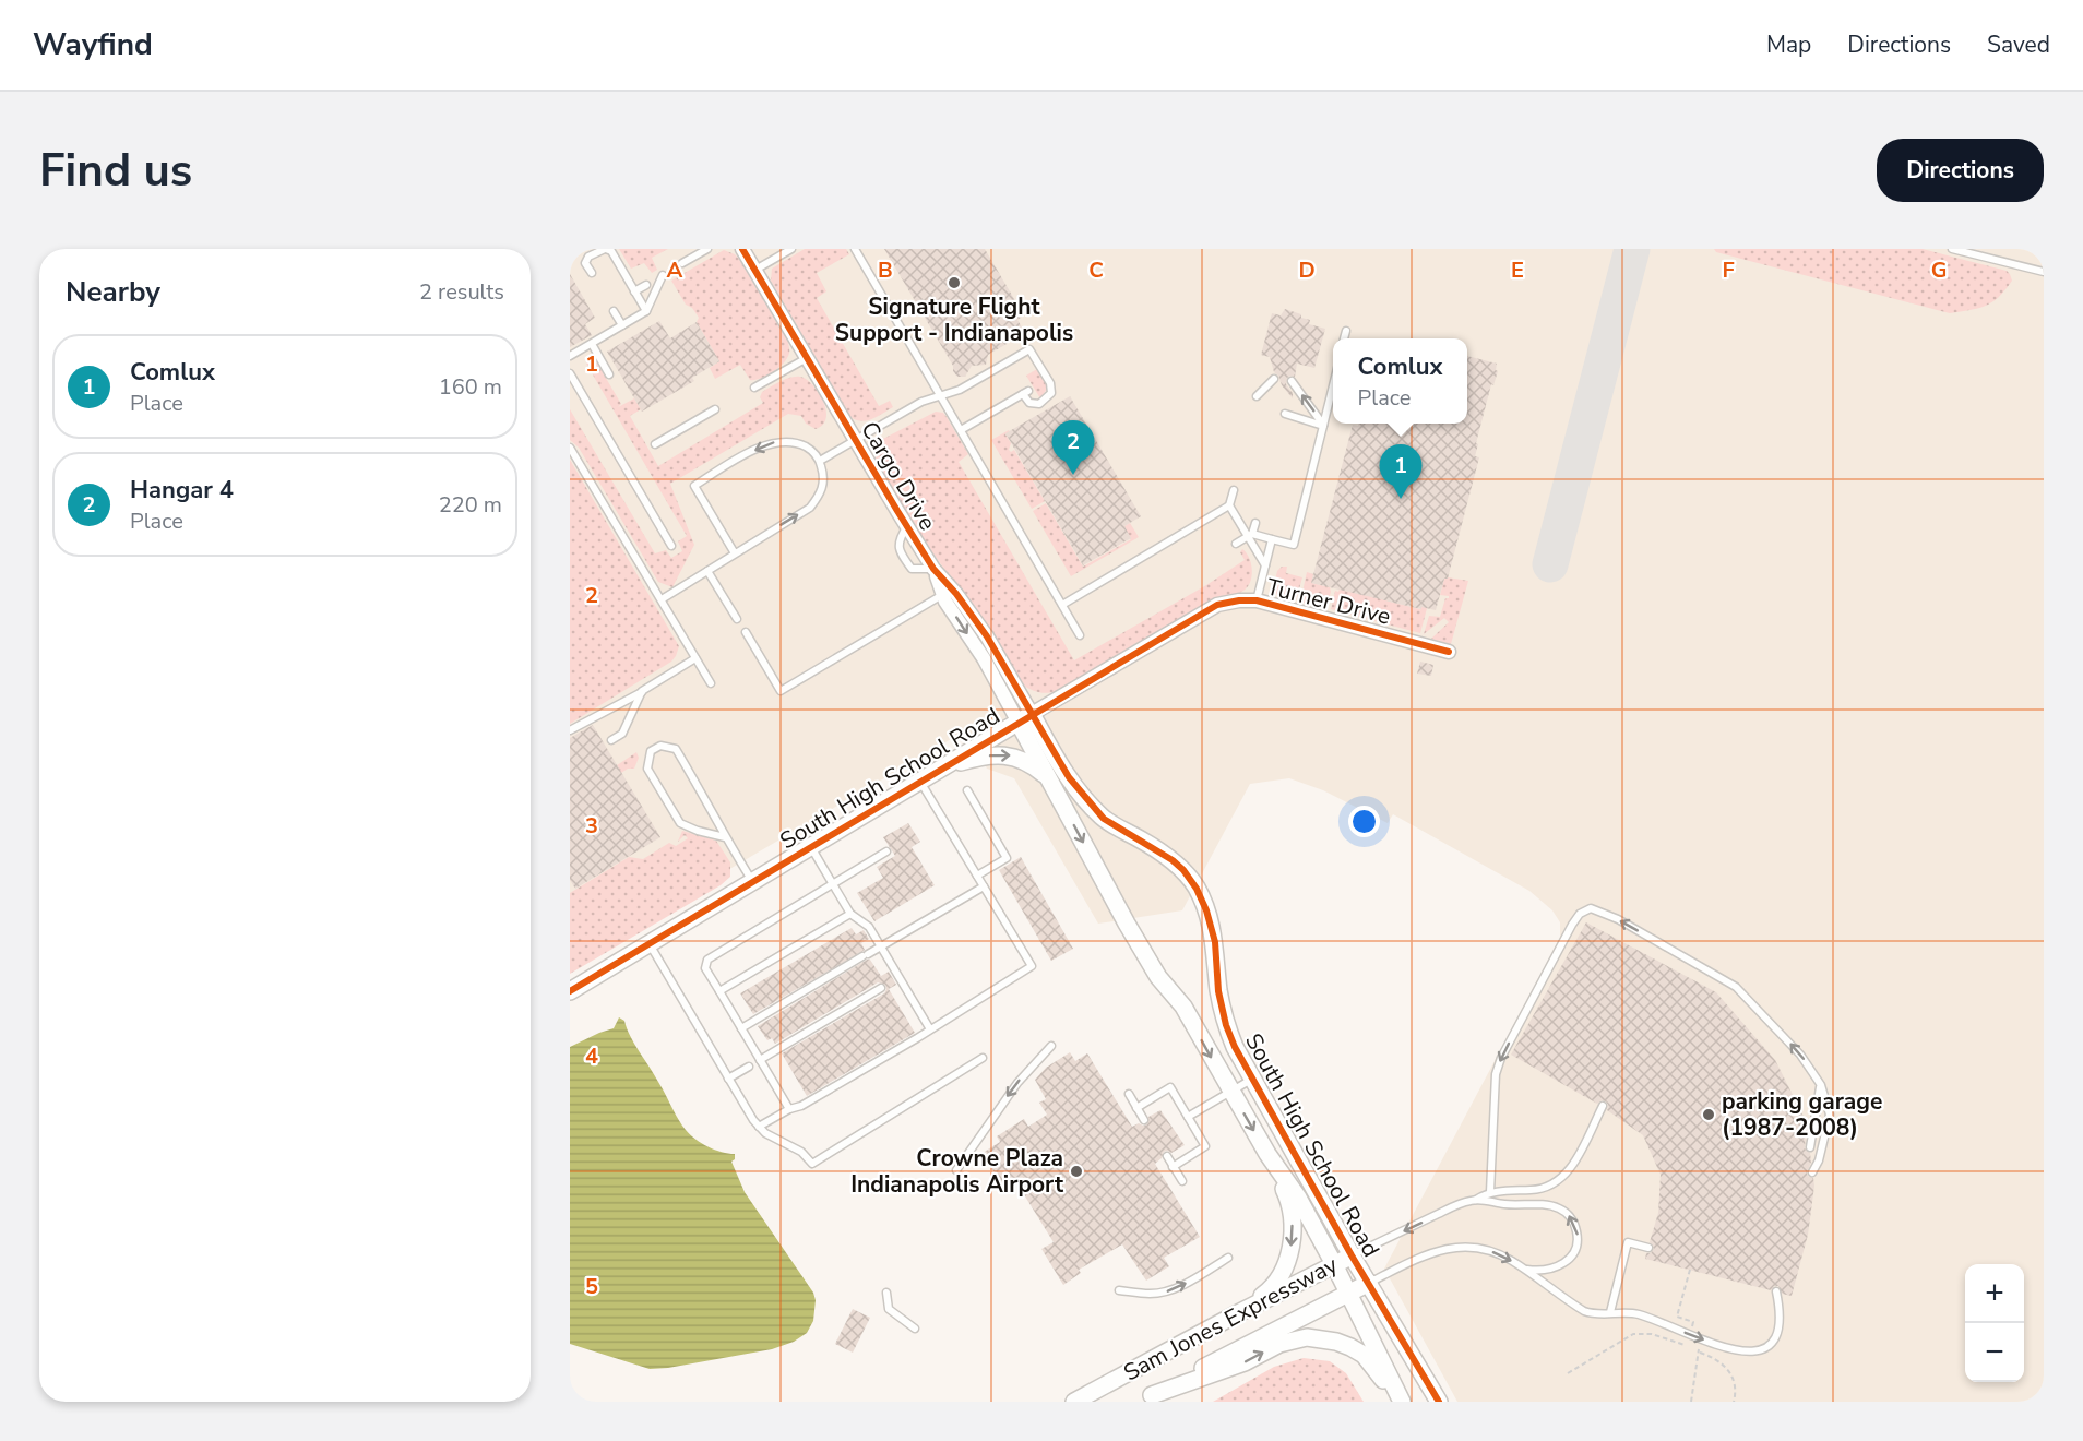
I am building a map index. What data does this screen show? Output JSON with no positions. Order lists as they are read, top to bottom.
{
  "streets": {
    "street": [
      "Cargo Drive",
      "Turner Drive",
      "South High School Road",
      "Sam Jones Expressway"
    ]
  },
  "crossings": [
    ["Cargo Drive", "Turner Drive"],
    ["Cargo Drive", "South High School Road"],
    ["Turner Drive", "South High School Road"],
    ["South High School Road", "Sam Jones Expressway"]
  ],
  "places": ["Signature Flight Support - Indianapolis", "parking garage (1987-2008)", "Crowne Plaza Indianapolis Airport"],
  "page": {
    "header": "Wayfind",
    "nav": ["Map", "Directions", "Saved"],
    "buttons": "Directions",
    "title": "Find us",
    "heading": ["Nearby", "2 results"],
    "list": [
      {
        "mark": "1",
        "name": "Comlux",
        "note": "Place",
        "value": "160 m"
      },
      {
        "mark": "2",
        "name": "Hangar 4",
        "note": "Place",
        "value": "220 m"
      }
    ],
    "popup": ["Comlux", "Place"],
    "pins": ["2", "1"],
    "map_buttons": ["+", "−"]
  },
  "grid": {
    "columns": [
      "A",
      "B",
      "C",
      "D",
      "E",
      "F",
      "G"
    ],
    "rows": [
      "1",
      "2",
      "3",
      "4",
      "5"
    ]
  }
}
